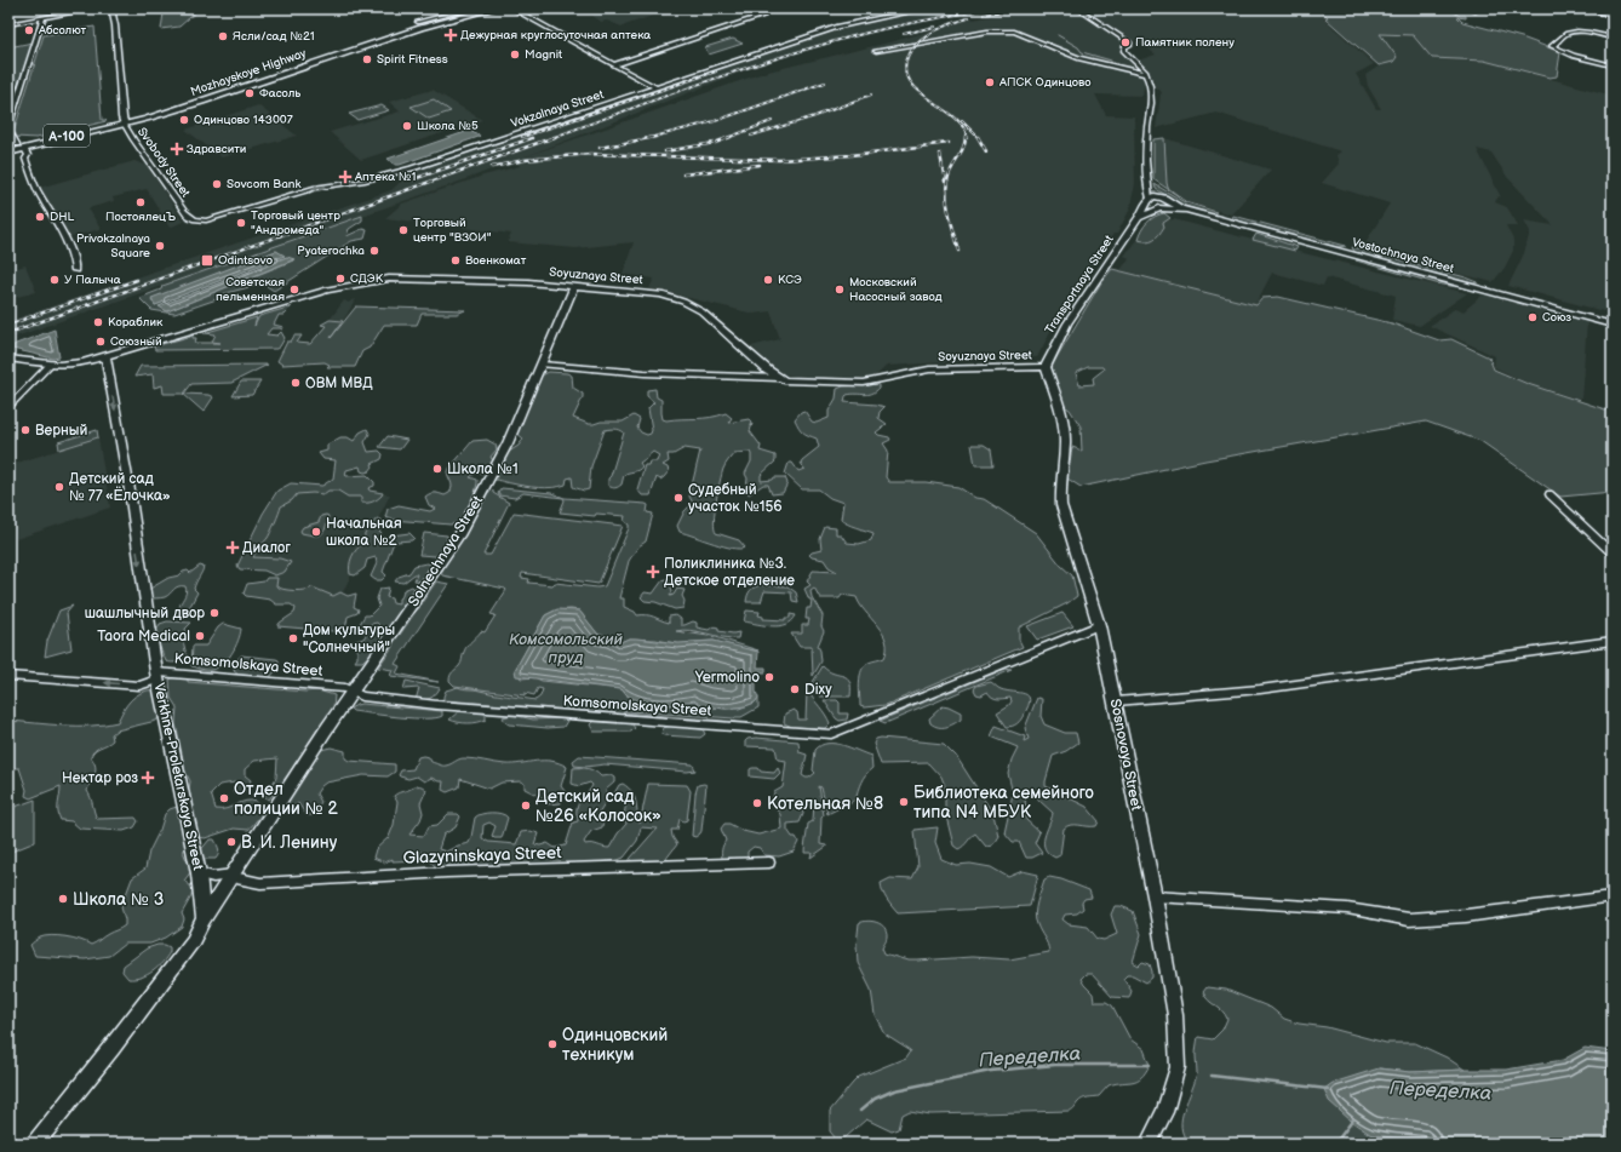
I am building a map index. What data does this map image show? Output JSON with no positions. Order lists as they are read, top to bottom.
{
  "streets": {
    "main road": ["Mozhayskoye Highway", "А-100"],
    "street": [
      "Vokzalnaya Street",
      "Svobody Street",
      "Vostochnaya Street",
      "Soyuznaya Street",
      "Transportnaya Street",
      "Solnechnaya Street",
      "Komsomolskaya Street",
      "Sosnovaya Street",
      "Verkhne-Proletarskaya Street",
      "Glazyninskaya Street"
    ]
  },
  "crossings": [
    ["Mozhayskoye Highway", "Svobody Street"],
    ["Vokzalnaya Street", "Svobody Street"],
    ["Soyuznaya Street", "Transportnaya Street"],
    ["Soyuznaya Street", "Solnechnaya Street"],
    ["Soyuznaya Street", "Sosnovaya Street"],
    ["Soyuznaya Street", "Verkhne-Proletarskaya Street"],
    ["Transportnaya Street", "Sosnovaya Street"],
    ["Solnechnaya Street", "Komsomolskaya Street"],
    ["Solnechnaya Street", "Verkhne-Proletarskaya Street"],
    ["Solnechnaya Street", "Glazyninskaya Street"],
    ["Komsomolskaya Street", "Sosnovaya Street"],
    ["Komsomolskaya Street", "Verkhne-Proletarskaya Street"],
    ["Verkhne-Proletarskaya Street", "Glazyninskaya Street"]
  ],
  "one_way": ["Vokzalnaya Street", "Verkhne-Proletarskaya Street"],
  "water": ["Комсомольский пруд", "Переделка"],
  "places": {
    "other": [
      "Абсолют",
      "Ясли/сад №21",
      "Памятник полену",
      "Magnit",
      "Spirit Fitness",
      "АПСК Одинцово",
      "Фасоль",
      "Одинцово 143007",
      "Школа №5",
      "Sovcom Bank",
      "ПостоялецЪ",
      "DHL",
      "Торговый центр \"Андромеда\"",
      "Торговый центр \"ВЗОИ\"",
      "Privokzalnaya Square",
      "Pyaterochka",
      "Военкомат",
      "СДЭК",
      "У Палыча",
      "КСЭ",
      "Советская пельменная",
      "Московский Насосный завод",
      "Союз",
      "Кораблик",
      "Союзный",
      "ОВМ МВД",
      "Верный",
      "Школа №1",
      "Детский сад № 77 «Ёлочка»",
      "Судебный участок №156",
      "Начальная школа №2",
      "шашлычный двор",
      "Taora Medical",
      "Дом культуры \"Солнечный\"",
      "Yermolino",
      "Dixy",
      "Отдел полиции № 2",
      "Библиотека семейного типа N4 МБУК",
      "Котельная №8",
      "Детский сад №26 «Колосок»",
      "В. И. Ленину",
      "Школа № 3",
      "Одинцовский техникум"
    ],
    "health": [
      "Дежурная круглосуточная аптека",
      "Здравсити",
      "Аптека №1",
      "Диалог",
      "Поликлиника №3. Детское отделение",
      "Нектар роз"
    ],
    "transit": ["Odintsovo"]
  }
}
